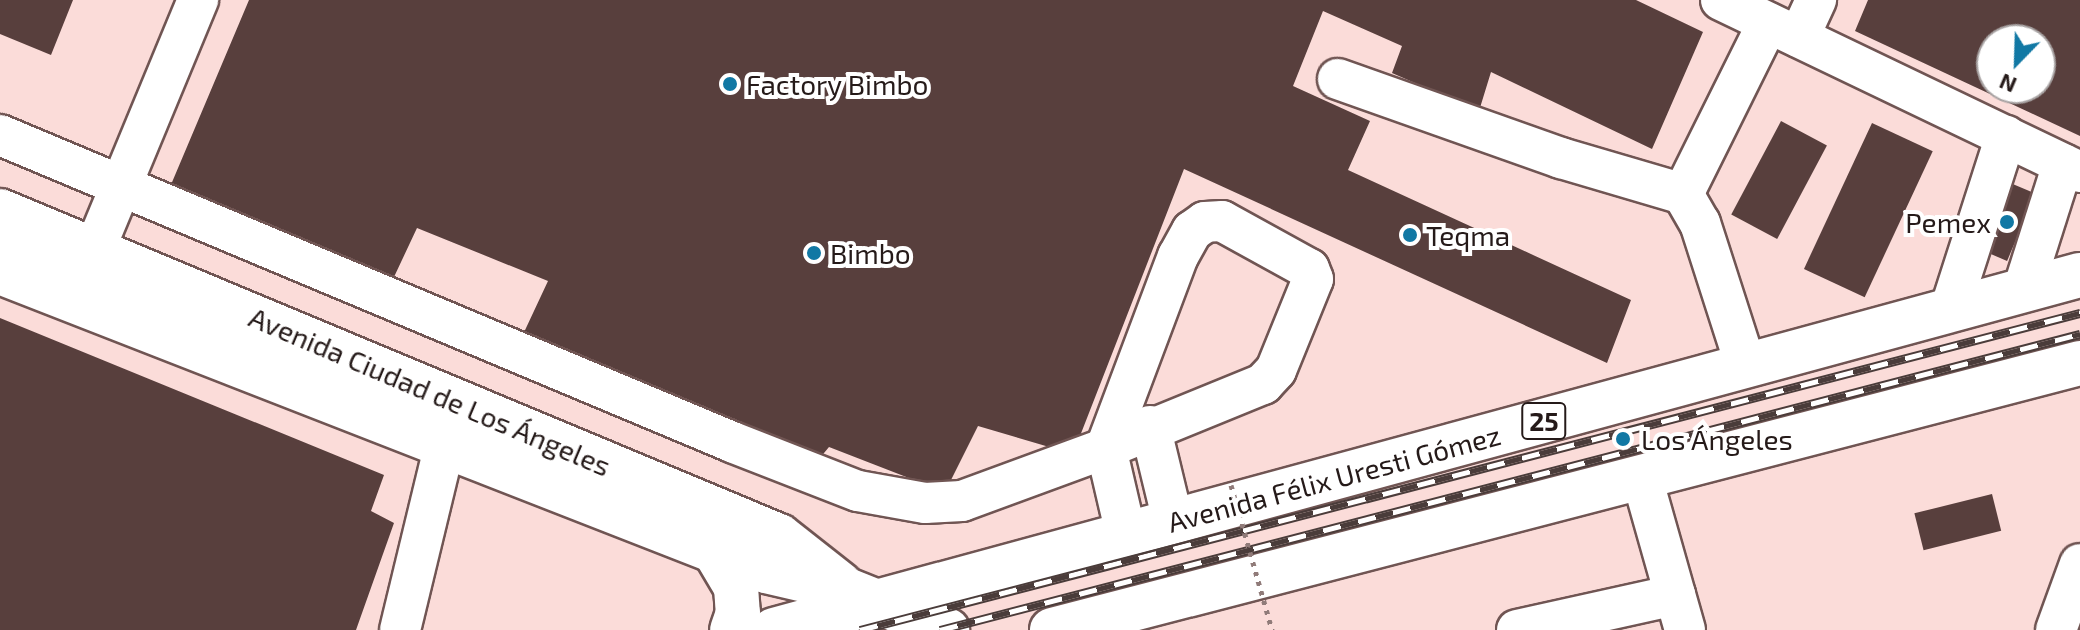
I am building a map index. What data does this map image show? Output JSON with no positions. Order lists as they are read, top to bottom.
{
  "streets": {
    "main road": ["Avenida Ciudad de Los Ángeles", "25", "Avenida Félix Uresti Gómez"]
  },
  "crossings": [
    ["Avenida Ciudad de Los Ángeles", "Avenida Félix Uresti Gómez"]
  ],
  "places": [
    "Factory Bimbo",
    "Pemex",
    "Teqma",
    "Bimbo",
    "Los Ángeles"
  ],
  "north": "bottom left"
}
